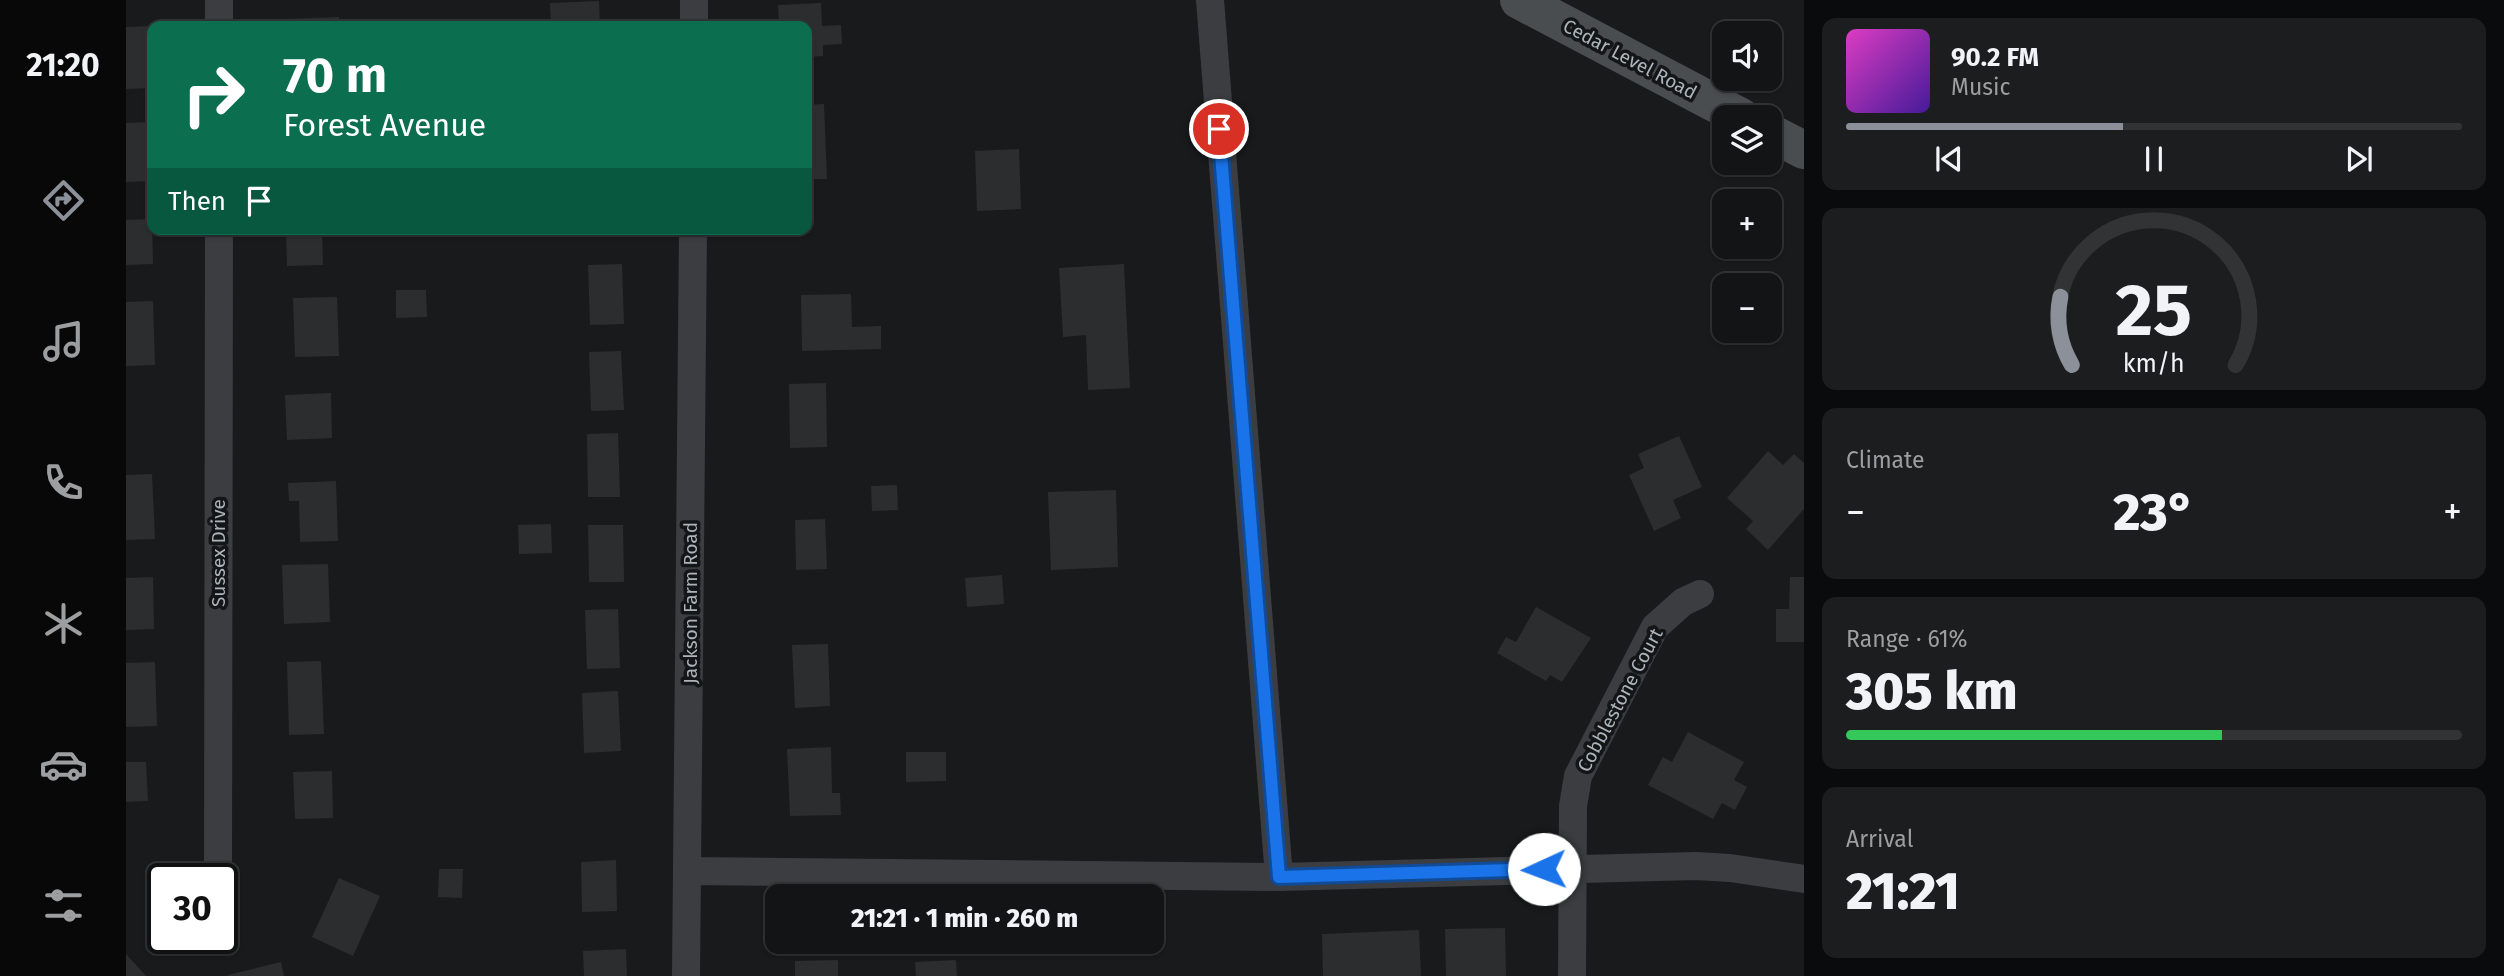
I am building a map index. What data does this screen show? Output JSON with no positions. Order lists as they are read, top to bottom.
{
  "streets": {
    "main road": ["Cedar Level Road"],
    "street": ["Sussex Drive", "Jackson Farm Road", "Cobblestone Court"]
  },
  "page": {
    "tabs": "21:20",
    "map_buttons": ["+", "−"],
    "turn": ["70 m", "Forest Avenue"],
    "song": ["90.2 FM", "Music"],
    "then": "Then",
    "tile": [
      "Climate",
      ["Range · 61%", "305 km"],
      ["Arrival", "21:21"]
    ],
    "heat": ["−", "23°", "+"],
    "limit": "30",
    "trip": "21:21 · 1 min · 260 m",
    "gauge": ["25", "km/h"]
  }
}
